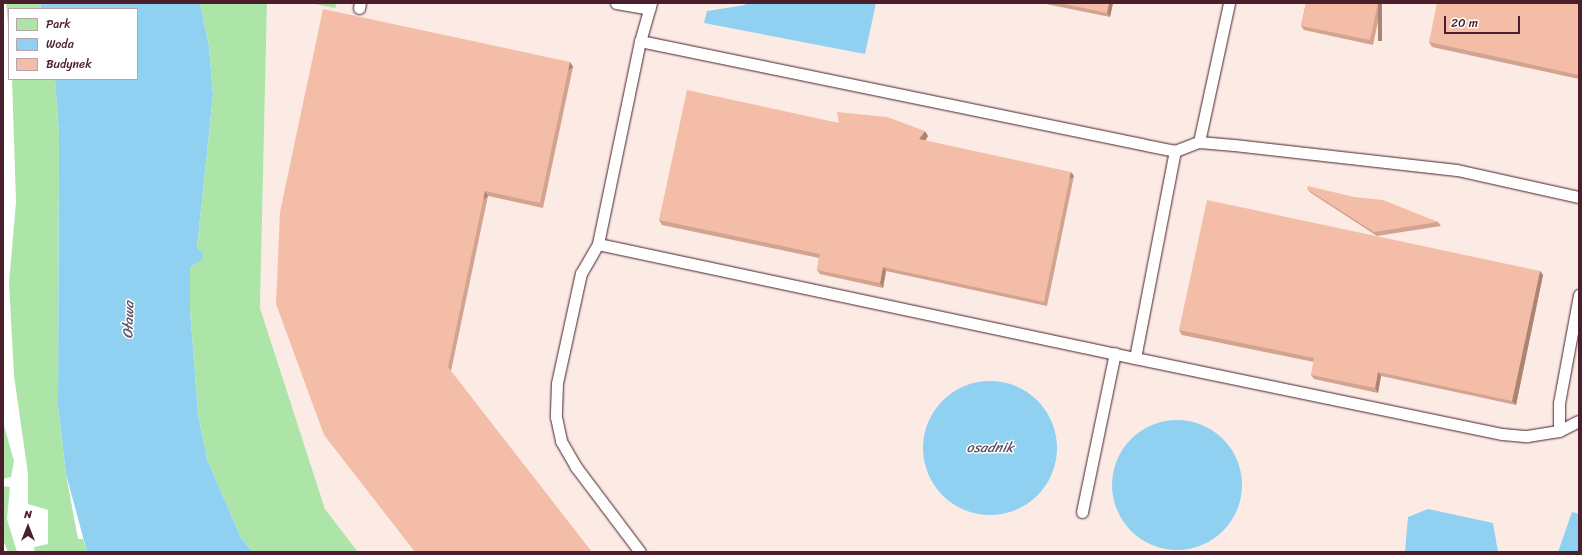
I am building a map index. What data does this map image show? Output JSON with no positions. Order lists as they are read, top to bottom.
{
  "water": ["Oława", "osadnik"],
  "legend": ["Park", "Woda", "Budynek"],
  "scale_bar": "20 m",
  "north": "top"
}
